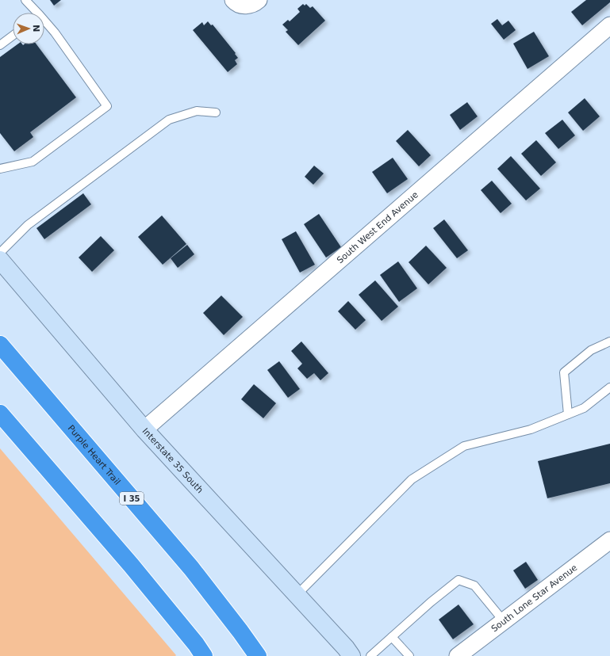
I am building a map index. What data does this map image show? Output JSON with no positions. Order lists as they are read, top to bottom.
{
  "streets": {
    "highway": ["Purple Heart Trail", "I 35"],
    "main road": ["Interstate 35 South"],
    "street": ["South West End Avenue", "South Lone Star Avenue"]
  },
  "crossings": [
    ["South West End Avenue", "Interstate 35 South"]
  ],
  "north": "right"
}
